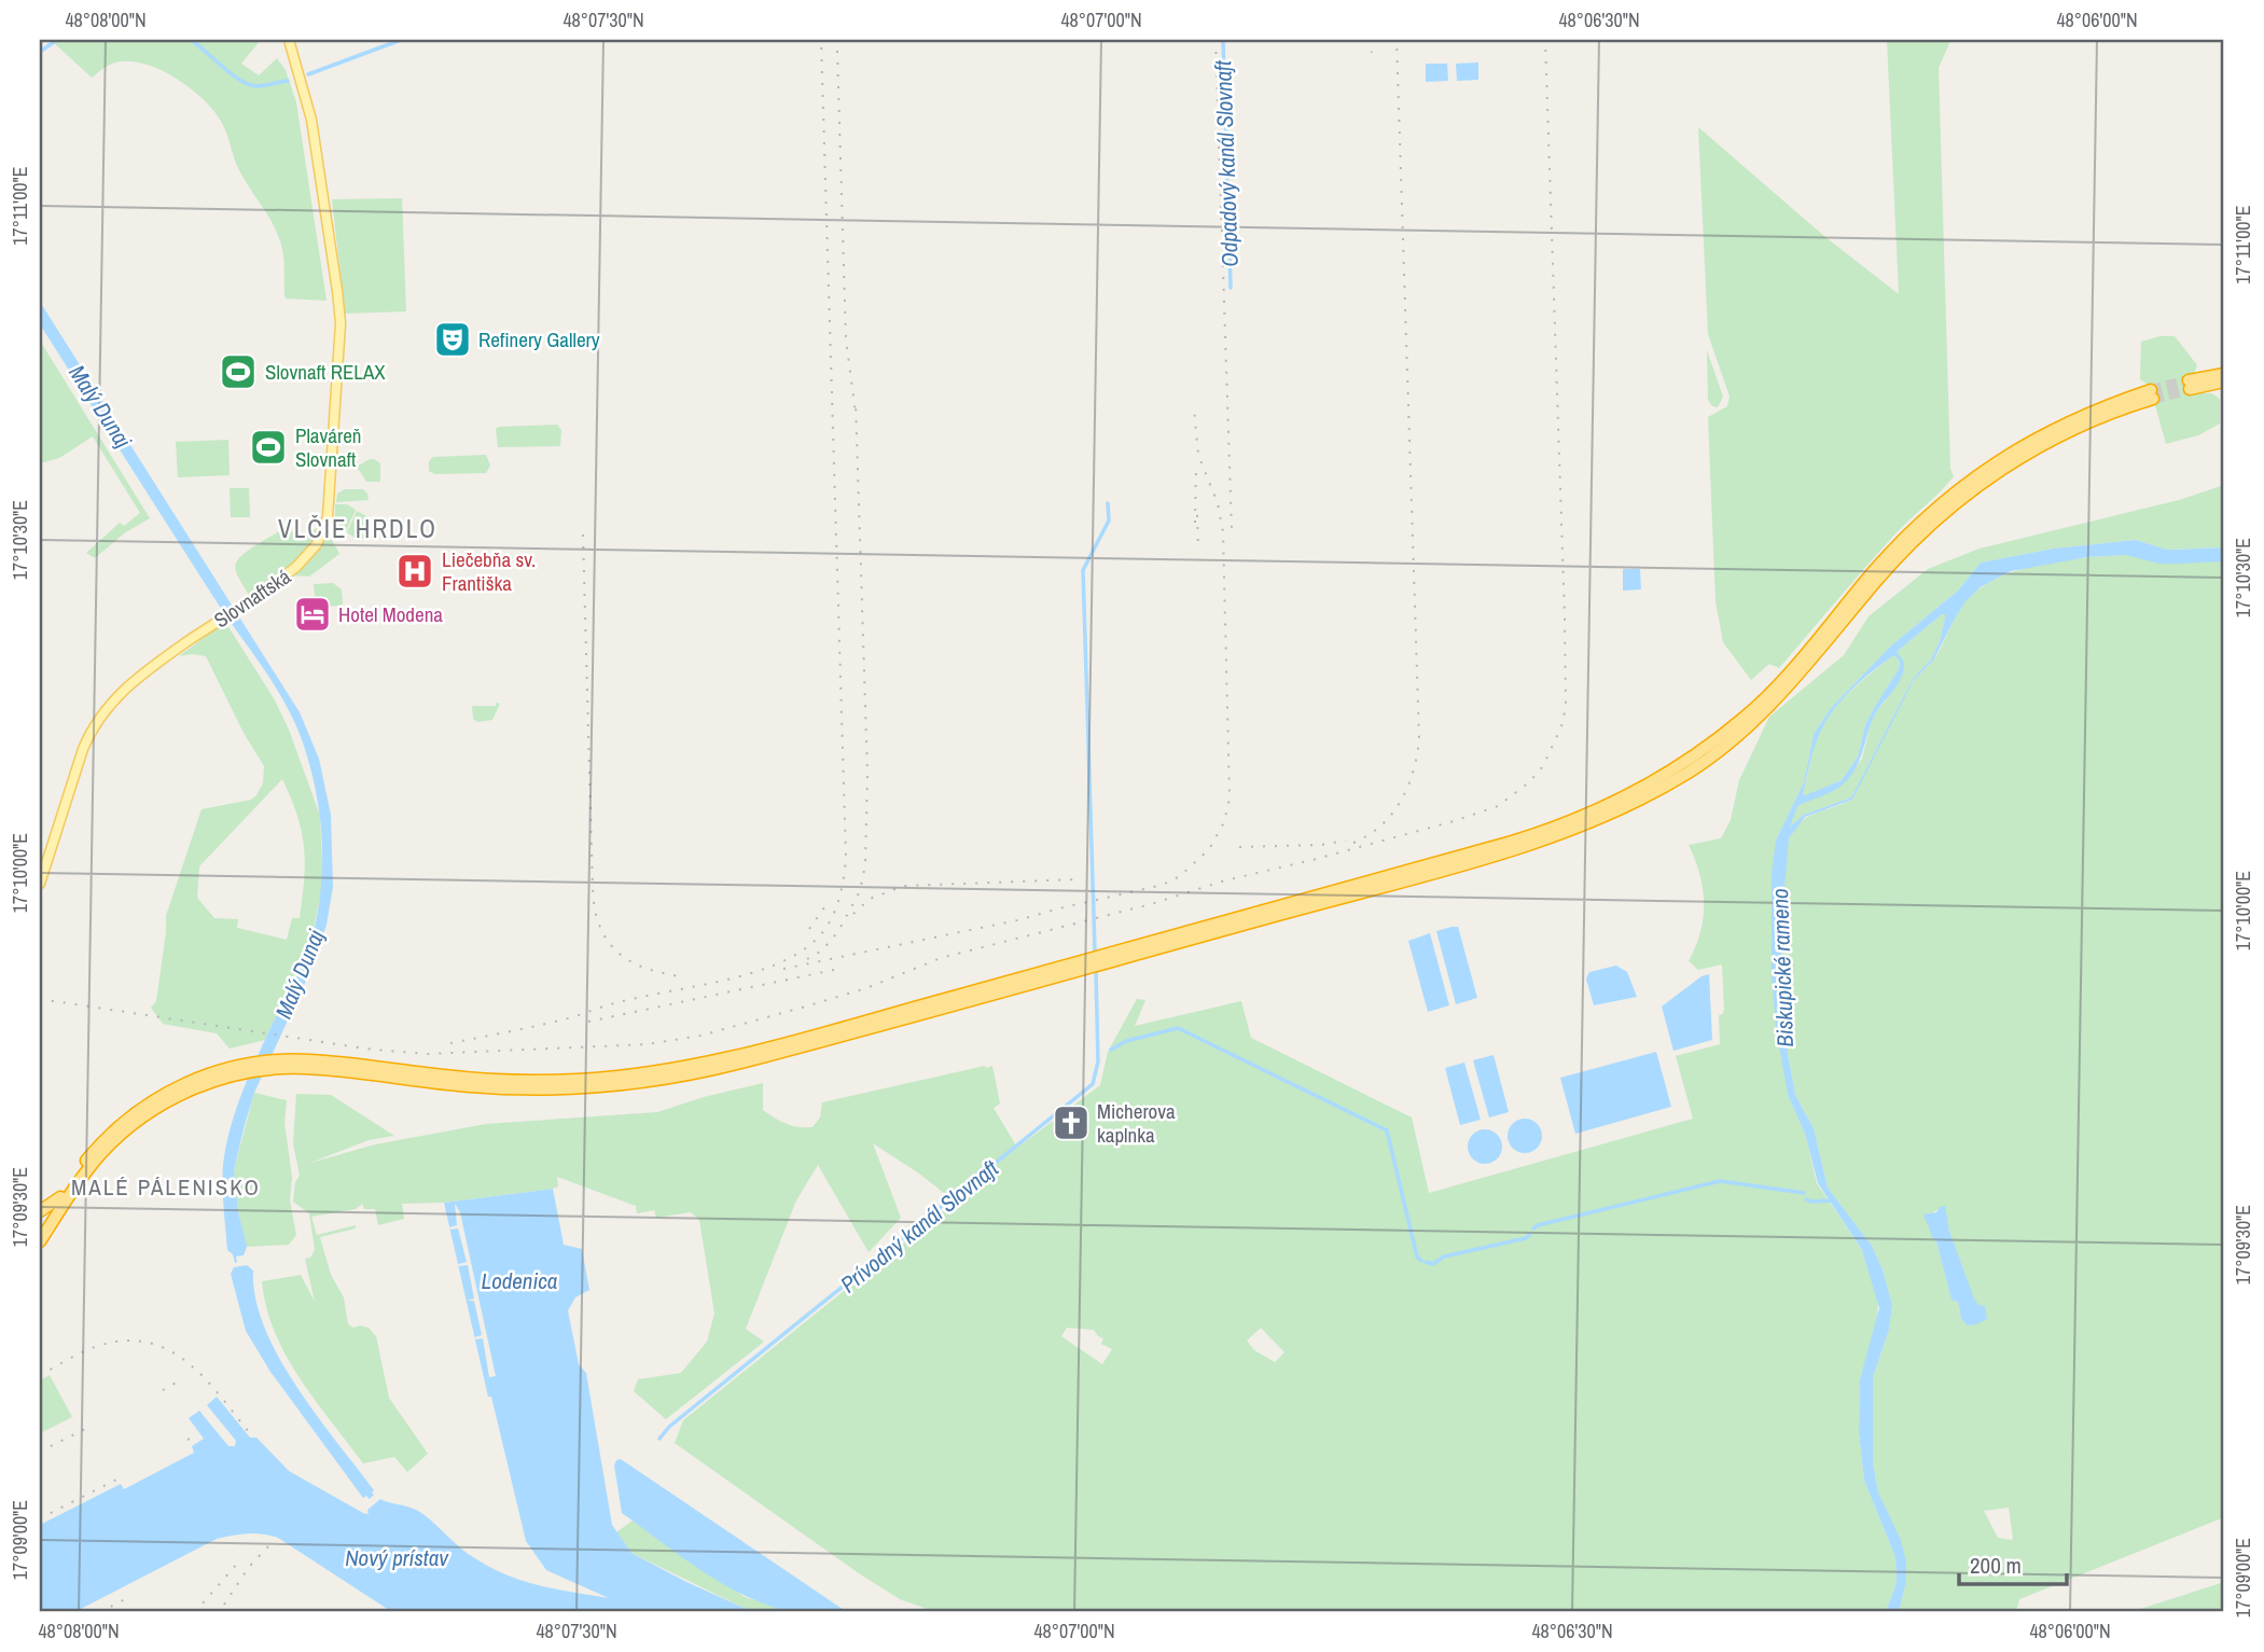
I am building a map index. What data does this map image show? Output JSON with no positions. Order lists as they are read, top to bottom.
{
  "streets": {
    "main road": ["Slovnaftská"]
  },
  "districts": ["VLČIE HRDLO", "MALÉ PÁLENISKO"],
  "water": [
    "Odpadový kanál Slovnaft",
    "Malý Dunaj",
    "Biskupické rameno",
    "Prívodný kanál Slovnaft",
    "Lodenica",
    "Nový prístav"
  ],
  "places": {
    "theatre": ["Refinery Gallery"],
    "sports": ["Slovnaft RELAX", "Plaváreň Slovnaft"],
    "hospital": ["Liečebňa sv. Františka"],
    "hotel": ["Hotel Modena"],
    "church": ["Micherova kaplnka"]
  },
  "scale_bar": "200 m",
  "coordinates": [
    "48°08'00\"N",
    "48°07'30\"N",
    "48°07'00\"N",
    "48°06'30\"N",
    "48°06'00\"N",
    "17°11'00\"E",
    "17°10'30\"E",
    "17°10'00\"E",
    "17°09'30\"E",
    "17°09'00\"E"
  ]
}
